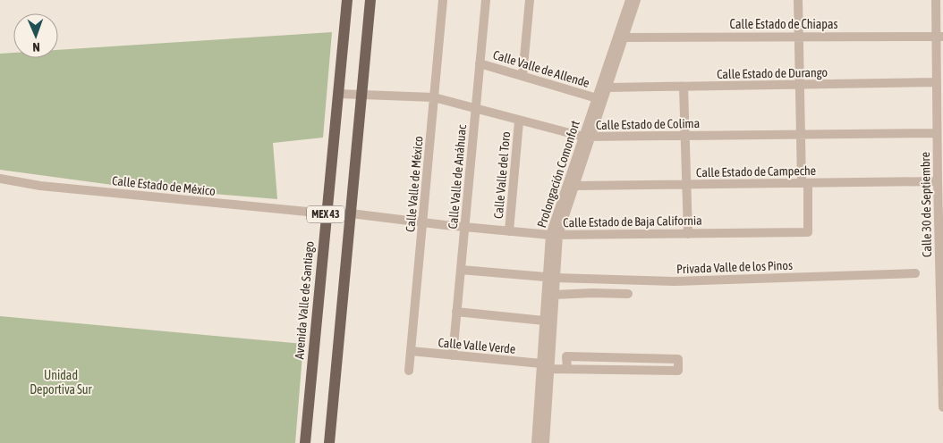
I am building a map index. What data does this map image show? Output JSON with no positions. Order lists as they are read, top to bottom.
{
  "streets": {
    "main road": ["MEX 43", "Avenida Valle de Santiago"],
    "street": [
      "Calle Estado de Chiapas",
      "Calle Valle de Allende",
      "Calle Estado de Durango",
      "Calle Estado de Colima",
      "Calle Estado de Campeche",
      "Prolongación Comonfort",
      "Calle Valle del Toro",
      "Calle Valle de Anáhuac",
      "Calle Valle de México",
      "Calle Estado de México",
      "Calle 30 de Septiembre",
      "Calle Estado de Baja California",
      "Privada Valle de los Pinos",
      "Calle Valle Verde"
    ]
  },
  "crossings": [
    ["Calle Estado de Chiapas", "Prolongación Comonfort"],
    ["Calle Estado de Chiapas", "Calle 30 de Septiembre"],
    ["Calle Valle de Allende", "Prolongación Comonfort"],
    ["Calle Valle de Allende", "Calle Valle de Anáhuac"],
    ["Calle Estado de Durango", "Prolongación Comonfort"],
    ["Calle Estado de Durango", "Calle 30 de Septiembre"],
    ["Calle Estado de Colima", "Prolongación Comonfort"],
    ["Calle Estado de Colima", "Calle Valle del Toro"],
    ["Calle Estado de Colima", "Calle Valle de Anáhuac"],
    ["Calle Estado de Colima", "Calle Valle de México"],
    ["Calle Estado de Colima", "Calle 30 de Septiembre"],
    ["Calle Estado de Colima", "MEX 43"],
    ["Calle Estado de Colima", "Avenida Valle de Santiago"],
    ["Calle Estado de Campeche", "Prolongación Comonfort"],
    ["Calle Estado de Campeche", "Calle 30 de Septiembre"],
    ["Calle Estado de Campeche", "Calle Estado de Baja California"],
    ["Prolongación Comonfort", "Calle Estado de Baja California"],
    ["Prolongación Comonfort", "Privada Valle de los Pinos"],
    ["Prolongación Comonfort", "Calle Valle Verde"],
    ["Calle Valle del Toro", "Calle Estado de Baja California"],
    ["Calle Valle de Anáhuac", "Calle Estado de Baja California"],
    ["Calle Valle de Anáhuac", "Privada Valle de los Pinos"],
    ["Calle Valle de Anáhuac", "Calle Valle Verde"],
    ["Calle Valle de México", "Calle Estado de Baja California"],
    ["Calle Valle de México", "Calle Valle Verde"],
    ["Calle Estado de México", "Avenida Valle de Santiago"],
    ["MEX 43", "Calle Estado de Baja California"]
  ],
  "parks": ["Unidad Deportiva Sur"],
  "north": "bottom"
}
